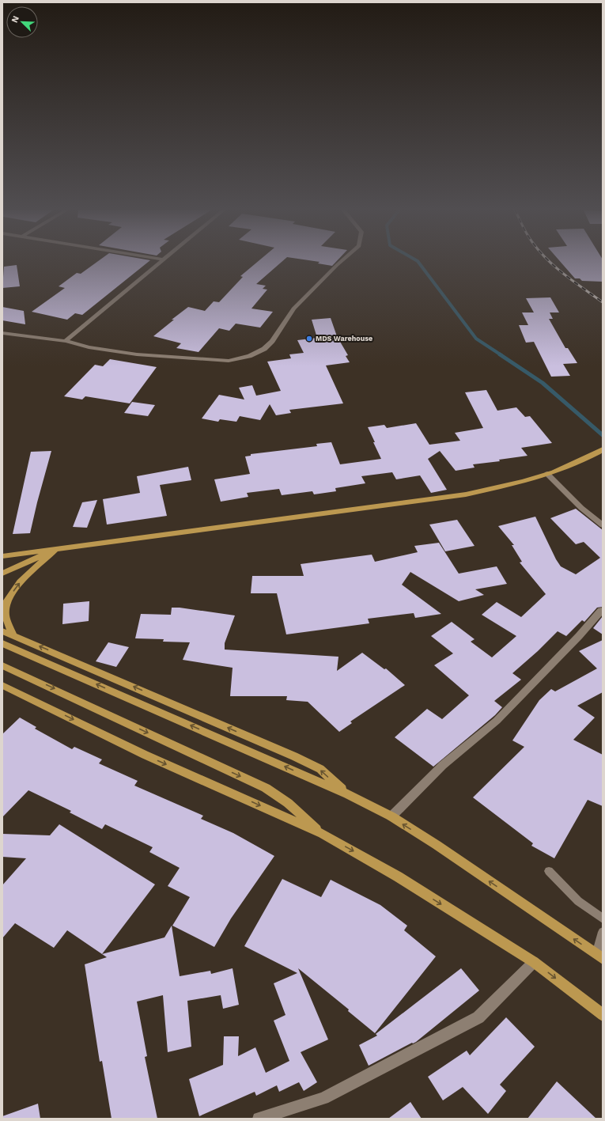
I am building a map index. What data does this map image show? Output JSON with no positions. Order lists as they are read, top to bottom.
{
  "places": ["MDS Warehouse"],
  "north": "top left"
}
